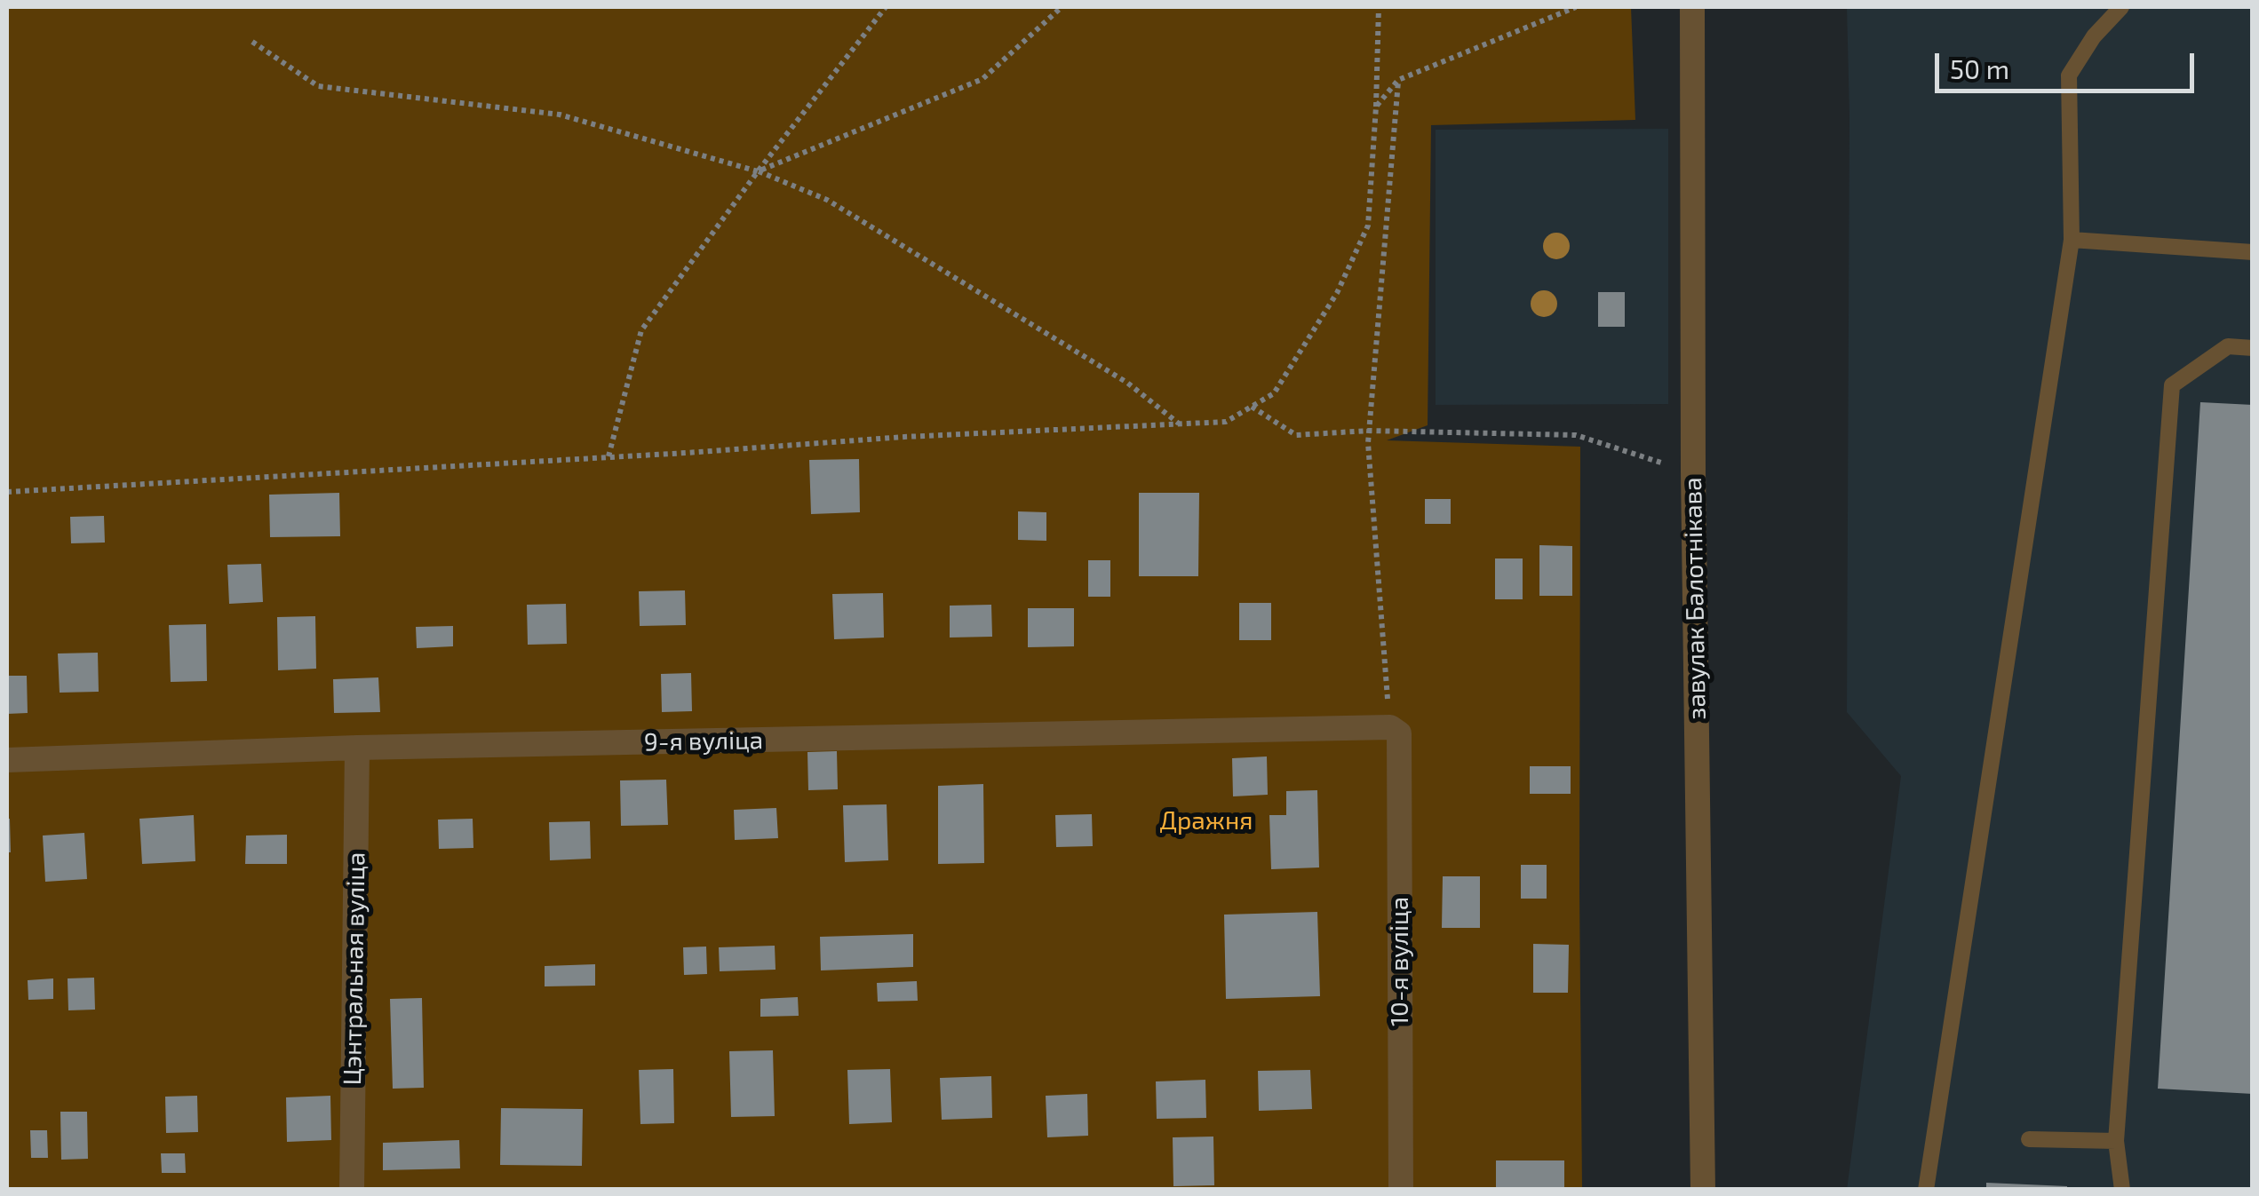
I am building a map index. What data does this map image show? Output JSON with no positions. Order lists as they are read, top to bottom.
{
  "streets": {
    "street": [
      "завулак Балотнікава",
      "9-я вуліца",
      "10-я вуліца",
      "Цэнтральная вуліца"
    ]
  },
  "crossings": [
    ["9-я вуліца", "10-я вуліца"],
    ["9-я вуліца", "Цэнтральная вуліца"]
  ],
  "parks": ["Дражня"],
  "scale_bar": "50 m"
}
